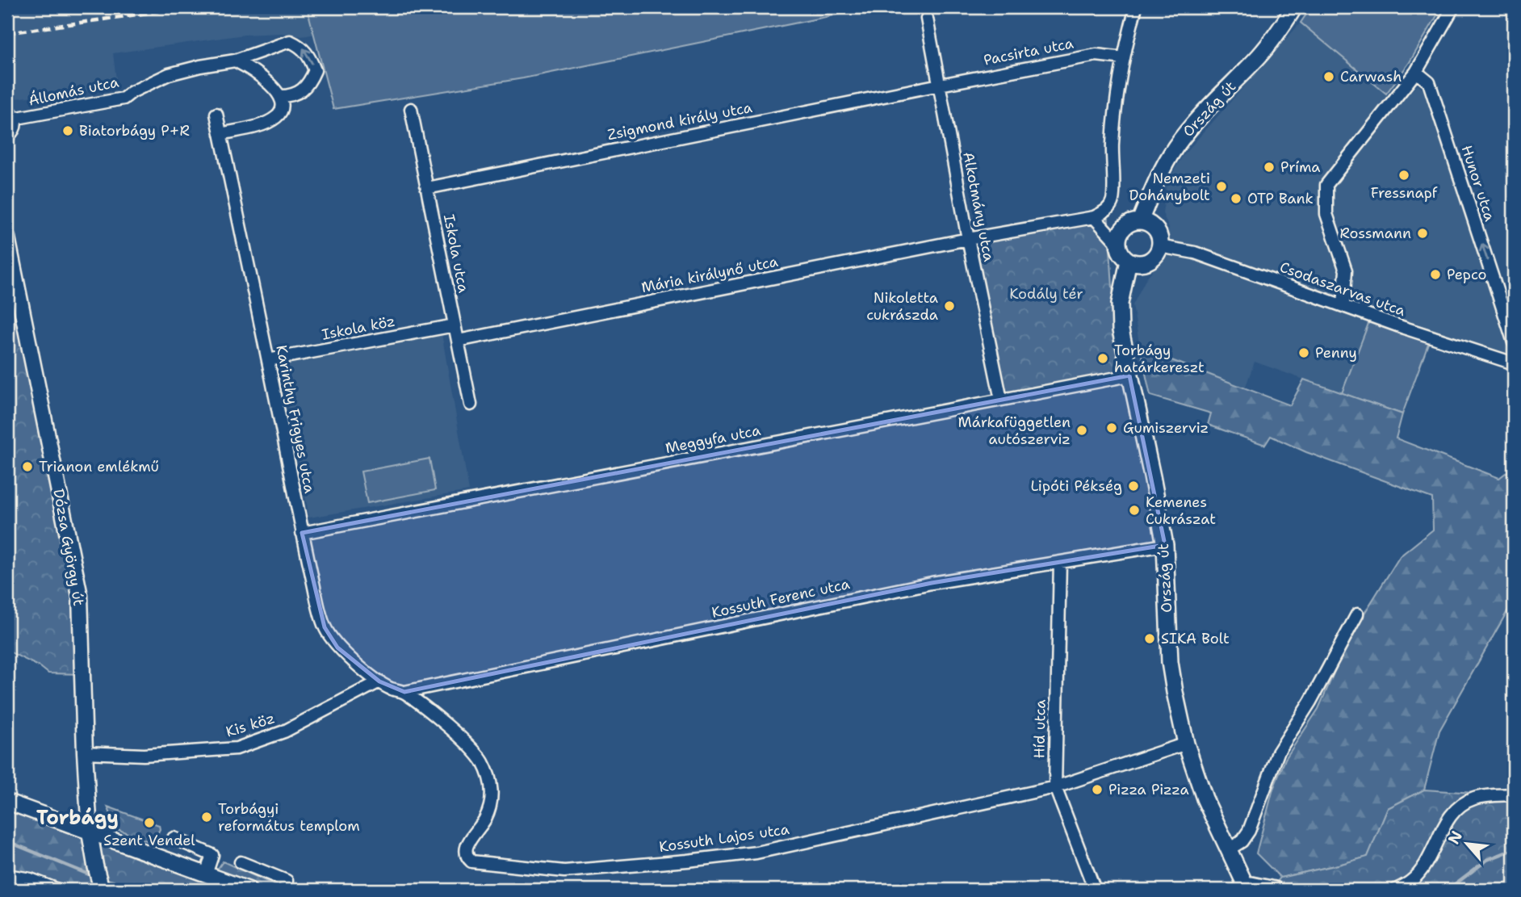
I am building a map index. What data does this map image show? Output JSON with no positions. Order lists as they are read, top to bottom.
{
  "streets": {
    "main road": ["Ország út"],
    "street": [
      "Pacsirta utca",
      "Állomás utca",
      "Zsigmond király utca",
      "Hunor utca",
      "Alkotmány utca",
      "Iskola utca",
      "Mária királynő utca",
      "Csodaszarvas utca",
      "Iskola köz",
      "Karinthy Frigyes utca",
      "Meggyfa utca",
      "Dózsa György út",
      "Kossuth Ferenc utca",
      "Kis köz",
      "Híd utca",
      "Kossuth Lajos utca"
    ]
  },
  "crossings": [
    ["Pacsirta utca", "Zsigmond király utca"],
    ["Pacsirta utca", "Alkotmány utca"],
    ["Ország út", "Csodaszarvas utca"],
    ["Ország út", "Meggyfa utca"],
    ["Ország út", "Kossuth Ferenc utca"],
    ["Ország út", "Kossuth Lajos utca"],
    ["Zsigmond király utca", "Alkotmány utca"],
    ["Zsigmond király utca", "Iskola utca"],
    ["Alkotmány utca", "Mária királynő utca"],
    ["Alkotmány utca", "Meggyfa utca"],
    ["Iskola utca", "Mária királynő utca"],
    ["Iskola utca", "Iskola köz"],
    ["Iskola köz", "Karinthy Frigyes utca"],
    ["Karinthy Frigyes utca", "Meggyfa utca"],
    ["Karinthy Frigyes utca", "Kossuth Ferenc utca"],
    ["Karinthy Frigyes utca", "Kis köz"],
    ["Karinthy Frigyes utca", "Kossuth Lajos utca"],
    ["Dózsa György út", "Kis köz"],
    ["Kossuth Ferenc utca", "Híd utca"],
    ["Kossuth Ferenc utca", "Kossuth Lajos utca"],
    ["Híd utca", "Kossuth Lajos utca"]
  ],
  "one_way": ["Hunor utca"],
  "districts": ["Torbágy"],
  "parks": ["Kodály tér"],
  "places": [
    "Carwash",
    "Biatorbágy P+R",
    "Príma",
    "Fressnapf",
    "Nemzeti Dohánybolt",
    "OTP Bank",
    "Rossmann",
    "Pepco",
    "Nikoletta cukrászda",
    "Penny",
    "Torbágy határkereszt",
    "Gumiszerviz",
    "Márkafüggetlen autószerviz",
    "Trianon emlékmű",
    "Lipóti Pékség",
    "Kemenes Cukrászat",
    "SIKA Bolt",
    "Pizza Pizza",
    "Torbágyi református templom",
    "Szent Vendel"
  ],
  "north": "top left"
}
